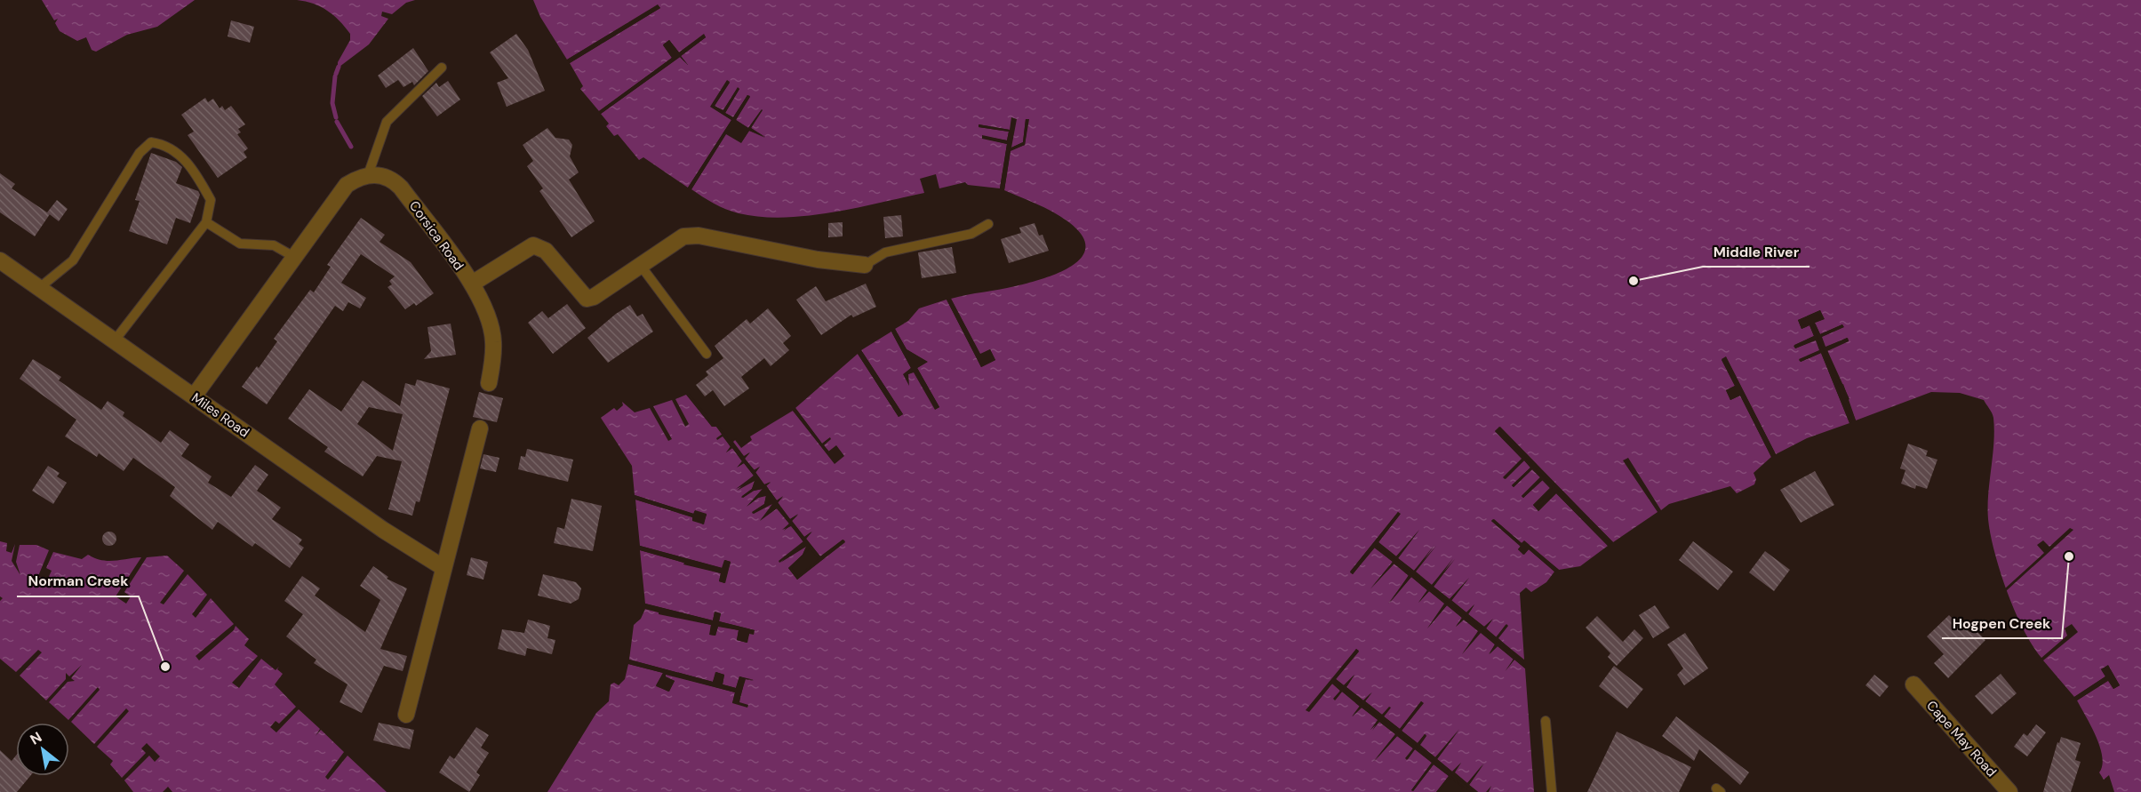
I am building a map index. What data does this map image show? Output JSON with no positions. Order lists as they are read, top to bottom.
{
  "streets": {
    "street": ["Corsica Road", "Miles Road", "Cape May Road"]
  },
  "places": ["Middle River", "Hogpen Creek", "Norman Creek"],
  "north": "top left"
}
